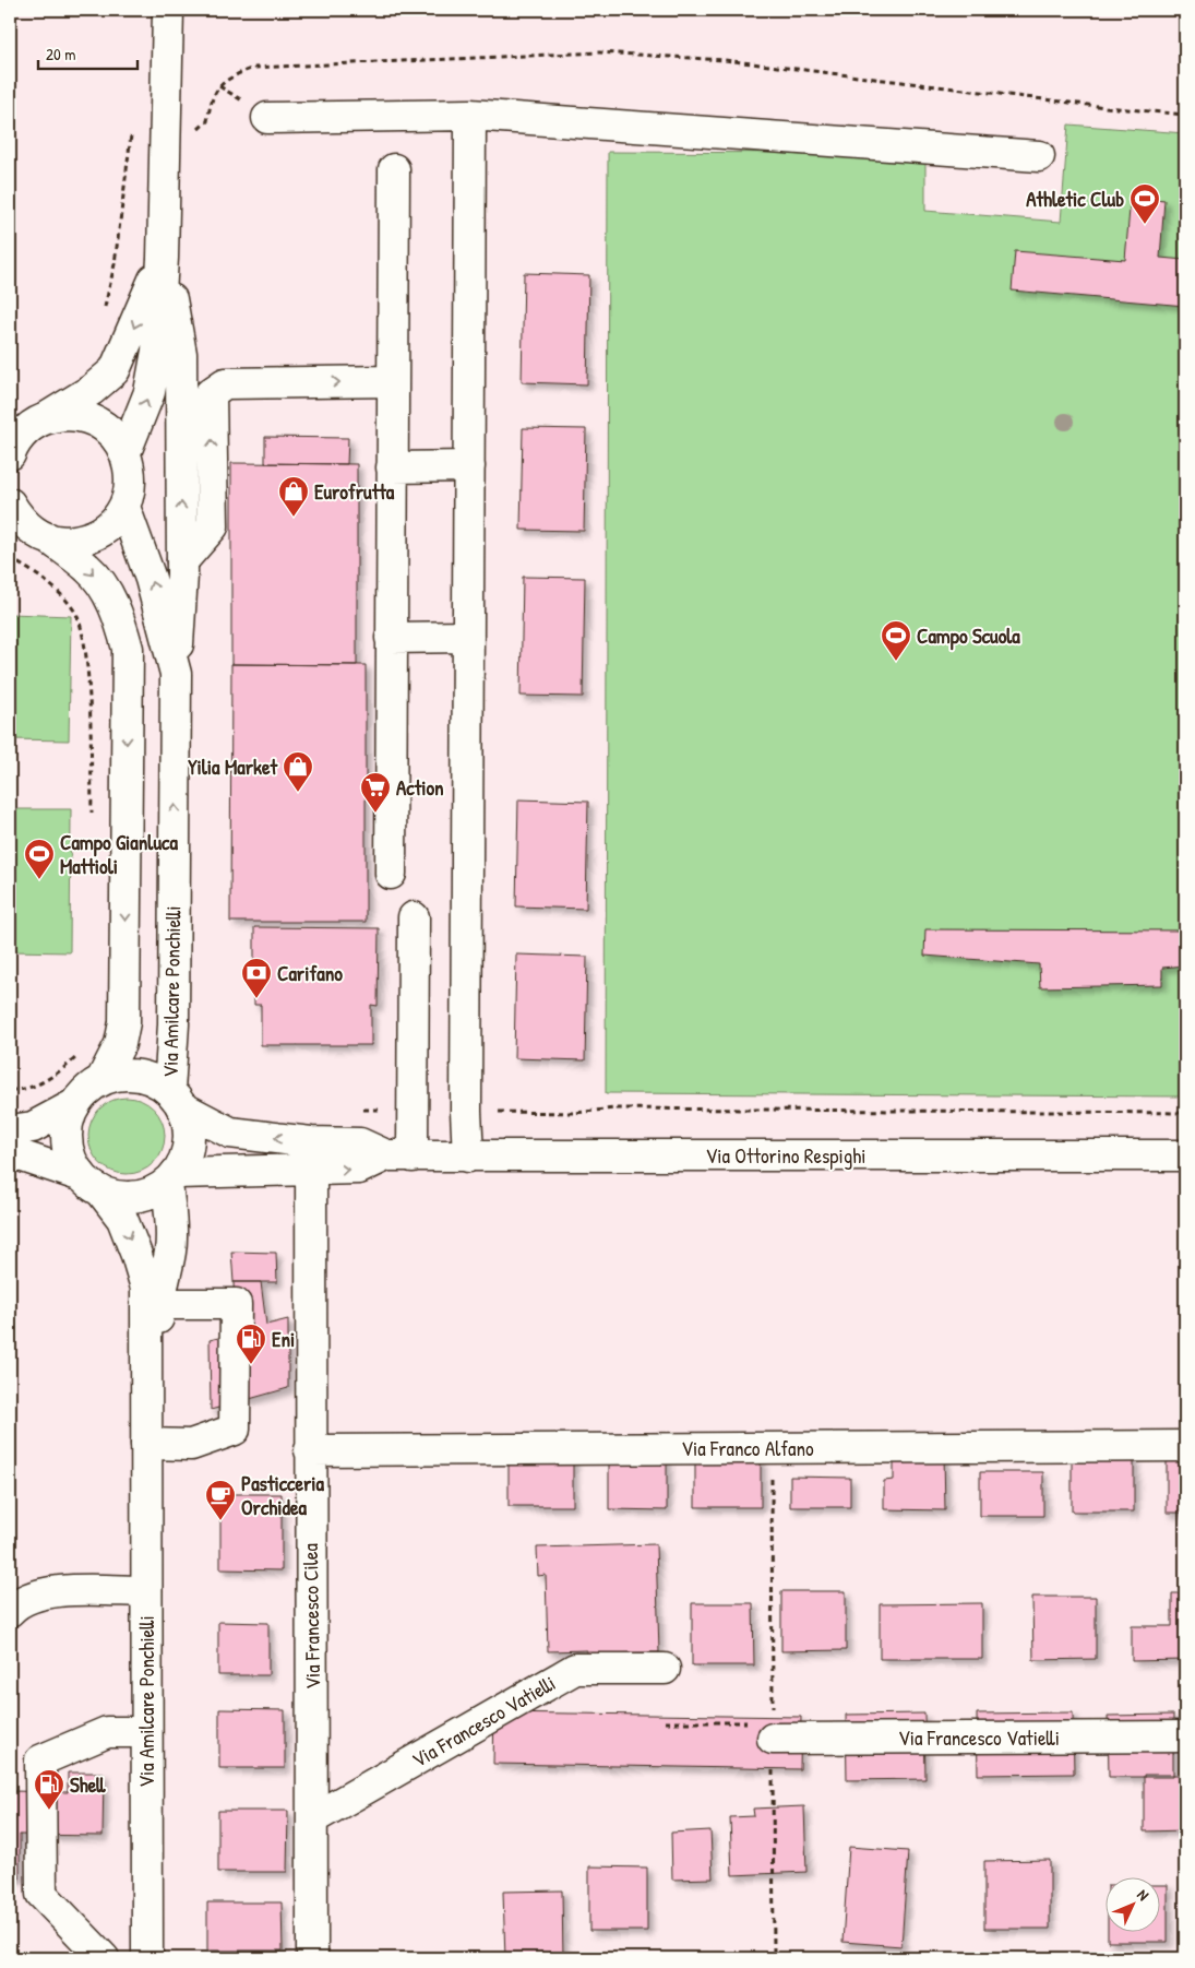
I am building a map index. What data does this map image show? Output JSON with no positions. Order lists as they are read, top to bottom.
{
  "streets": {
    "street": [
      "Via Amilcare Ponchielli",
      "Via Ottorino Respighi",
      "Via Franco Alfano",
      "Via Francesco Cilea",
      "Via Francesco Vatielli"
    ]
  },
  "crossings": [
    ["Via Amilcare Ponchielli", "Via Ottorino Respighi"],
    ["Via Ottorino Respighi", "Via Francesco Cilea"],
    ["Via Franco Alfano", "Via Francesco Cilea"],
    ["Via Francesco Cilea", "Via Francesco Vatielli"]
  ],
  "places": {
    "sports": ["Athletic Club", "Campo Scuola", "Campo Gianluca Mattioli"],
    "shop": ["Eurofrutta", "Yilia Market"],
    "supermarket": ["Action"],
    "bank": ["Carifano"],
    "fuel station": ["Eni", "Shell"],
    "cafe": ["Pasticceria Orchidea"]
  },
  "scale_bar": "20 m",
  "north": "top right"
}
